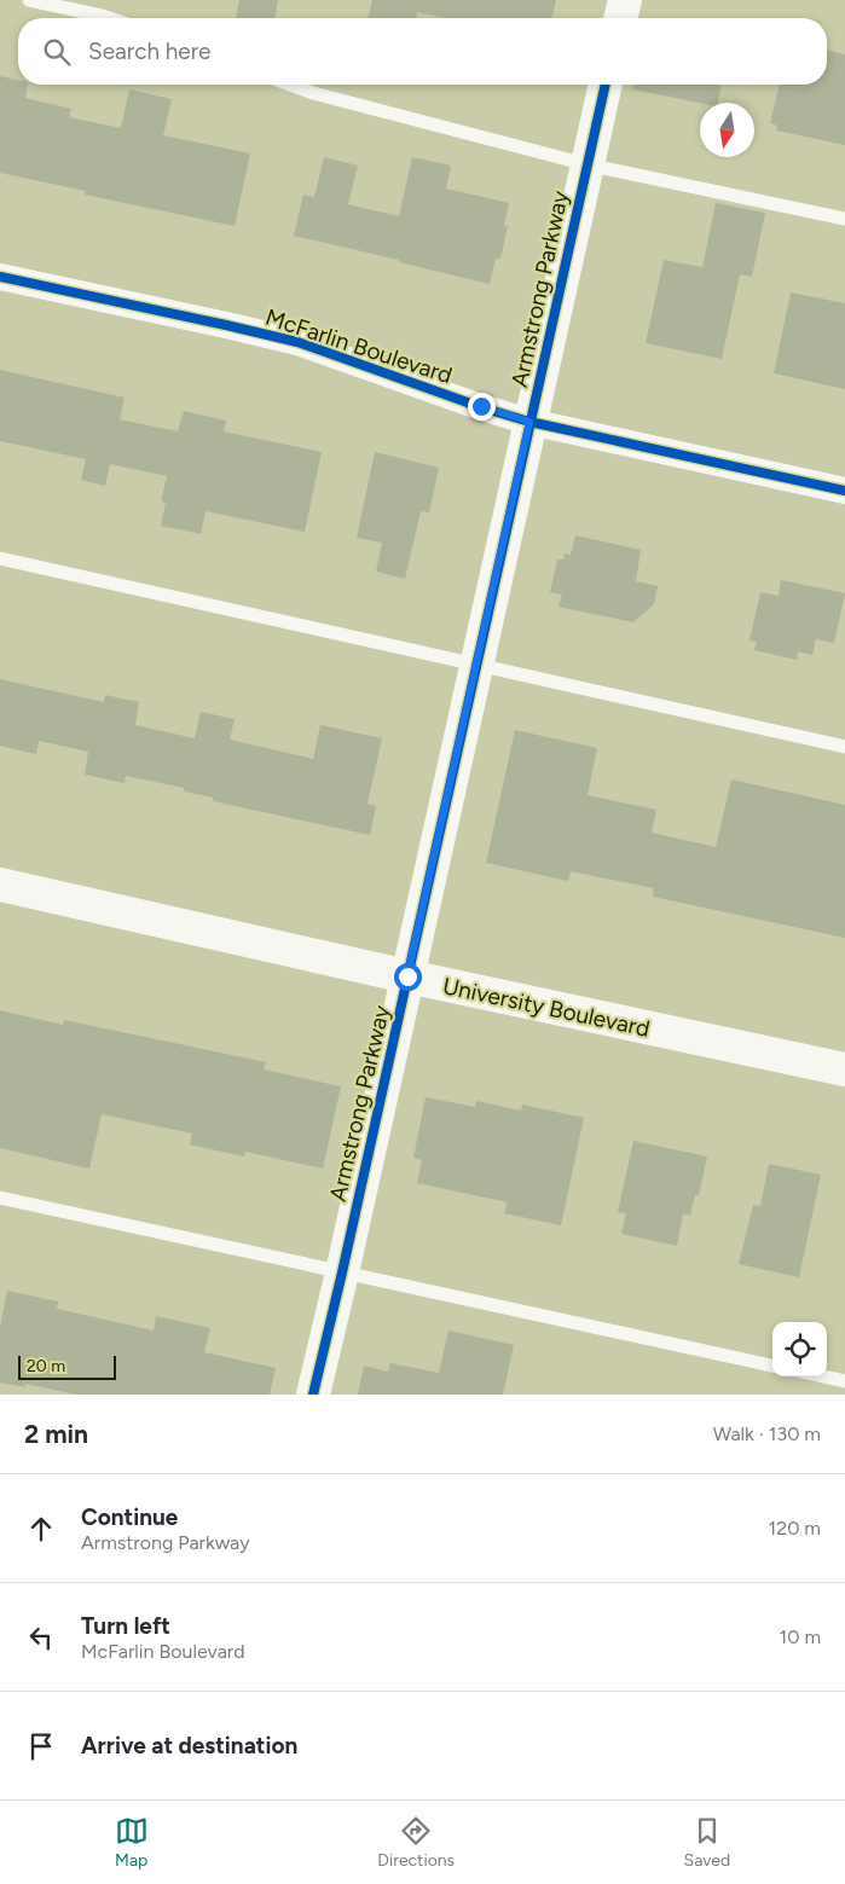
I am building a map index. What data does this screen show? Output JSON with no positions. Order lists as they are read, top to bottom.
{
  "streets": {
    "street": ["Armstrong Parkway", "McFarlin Boulevard", "University Boulevard"]
  },
  "crossings": [
    ["Armstrong Parkway", "McFarlin Boulevard"],
    ["Armstrong Parkway", "University Boulevard"]
  ],
  "scale_bar": "20 m",
  "north": "bottom",
  "page": {
    "search": "Search here",
    "scale": "20 m",
    "heading": ["2 min", "Walk · 130 m"],
    "list": [
      ["Continue", "Armstrong Parkway", "120 m"],
      ["Turn left", "McFarlin Boulevard", "10 m"],
      "Arrive at destination"
    ],
    "nav": ["Map", "Directions", "Saved"]
  }
}
